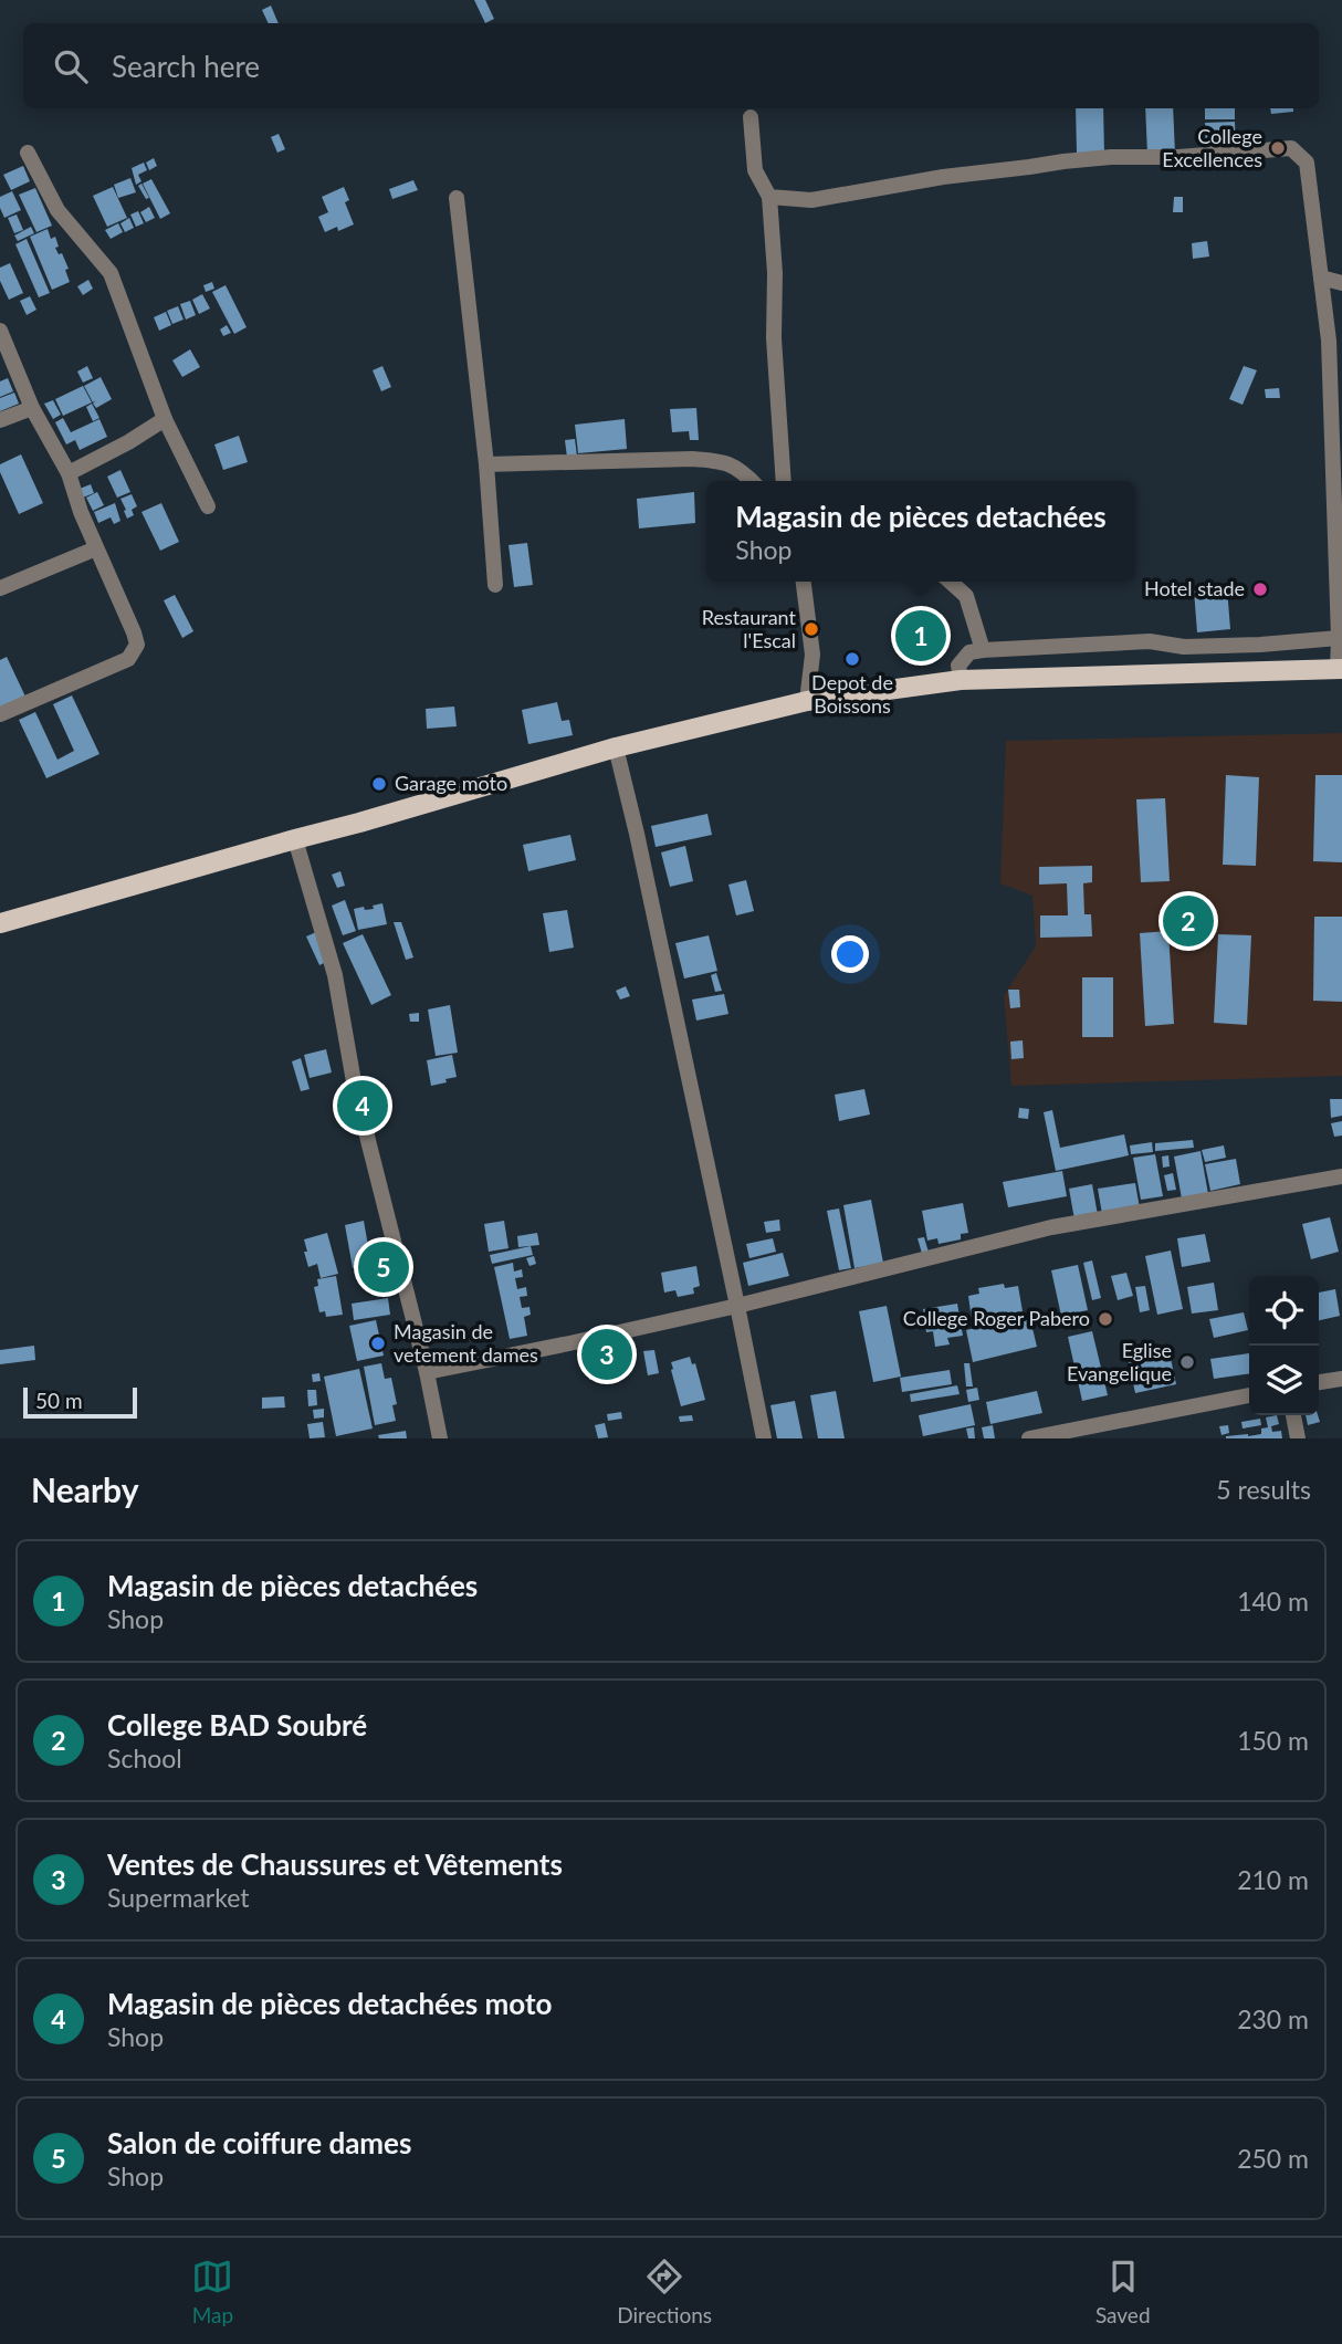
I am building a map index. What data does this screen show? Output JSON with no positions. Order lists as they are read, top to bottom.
{
  "places": [
    "College Excellences",
    "Hotel stade",
    "Restaurant l'Escal",
    "Depot de Boissons",
    "Garage moto",
    "College Roger Pabero",
    "Magasin de vetement dames",
    "Eglise Evangelique"
  ],
  "scale_bar": "50 m",
  "page": {
    "search": "Search here",
    "popup": ["Magasin de pièces detachées", "Shop"],
    "pins": [
      "1",
      "2",
      "4",
      "5",
      "3"
    ],
    "scale": "50 m",
    "heading": ["Nearby", "5 results"],
    "list": [
      {
        "mark": "1",
        "name": "Magasin de pièces detachées",
        "note": "Shop",
        "value": "140 m"
      },
      {
        "mark": "2",
        "name": "College BAD Soubré",
        "note": "School",
        "value": "150 m"
      },
      {
        "mark": "3",
        "name": "Ventes de Chaussures et Vêtements",
        "note": "Supermarket",
        "value": "210 m"
      },
      {
        "mark": "4",
        "name": "Magasin de pièces detachées moto",
        "note": "Shop",
        "value": "230 m"
      },
      {
        "mark": "5",
        "name": "Salon de coiffure dames",
        "note": "Shop",
        "value": "250 m"
      }
    ],
    "nav": ["Map", "Directions", "Saved"]
  }
}
